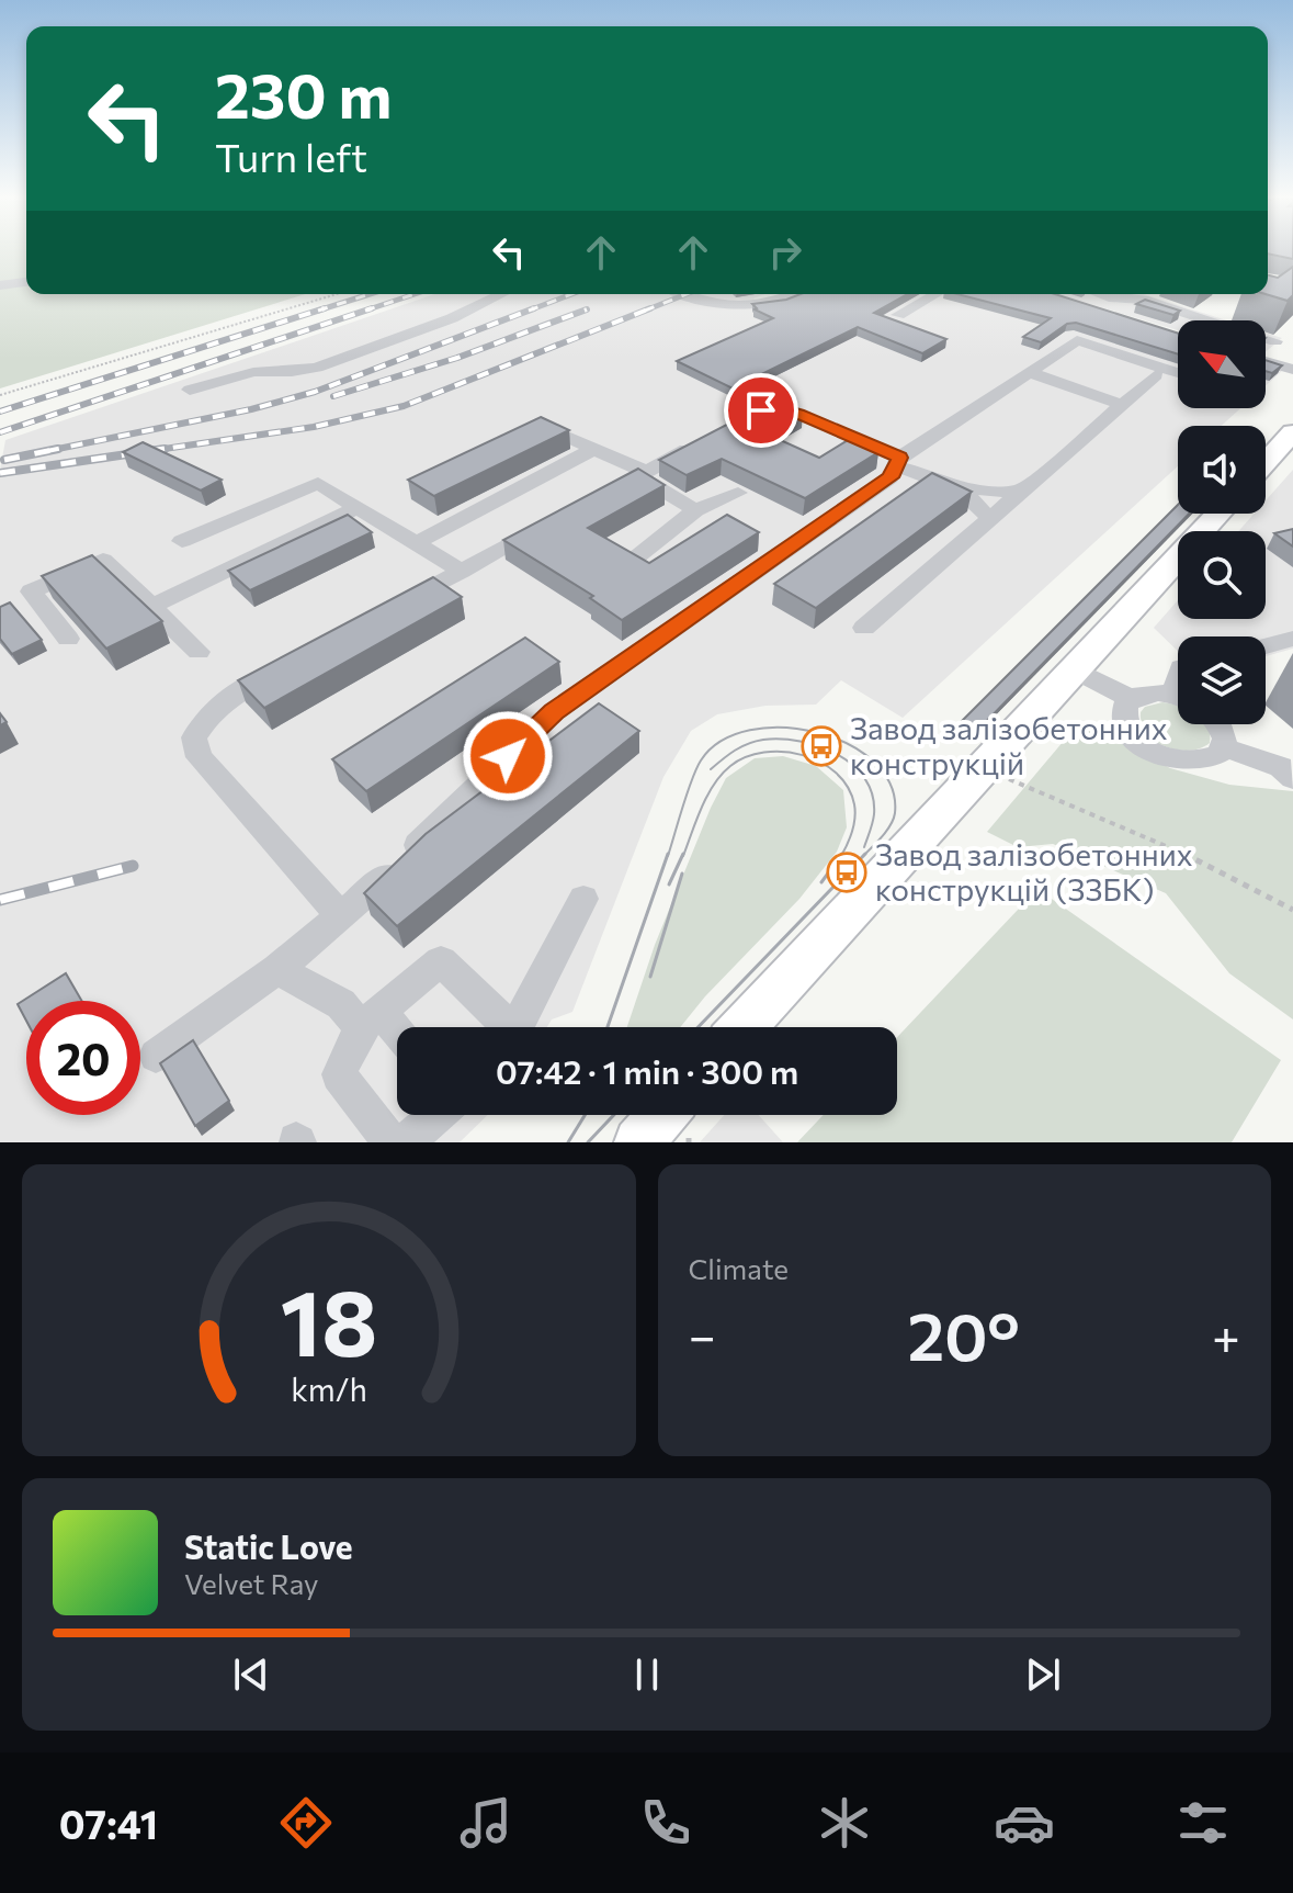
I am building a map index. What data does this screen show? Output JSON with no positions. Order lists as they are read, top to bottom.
{
  "places": {
    "bus stop": ["Завод залізобетонних конструкцій", "Завод залізобетонних конструкцій (ЗЗБК)"]
  },
  "north": "top left",
  "page": {
    "turn": ["230 m", "Turn left"],
    "limit": "20",
    "trip": "07:42 · 1 min · 300 m",
    "tile": "Climate",
    "heat": ["−", "20°", "+"],
    "song": ["Static Love", "Velvet Ray"],
    "tabs": "07:41",
    "gauge": ["18", "km/h"]
  }
}
